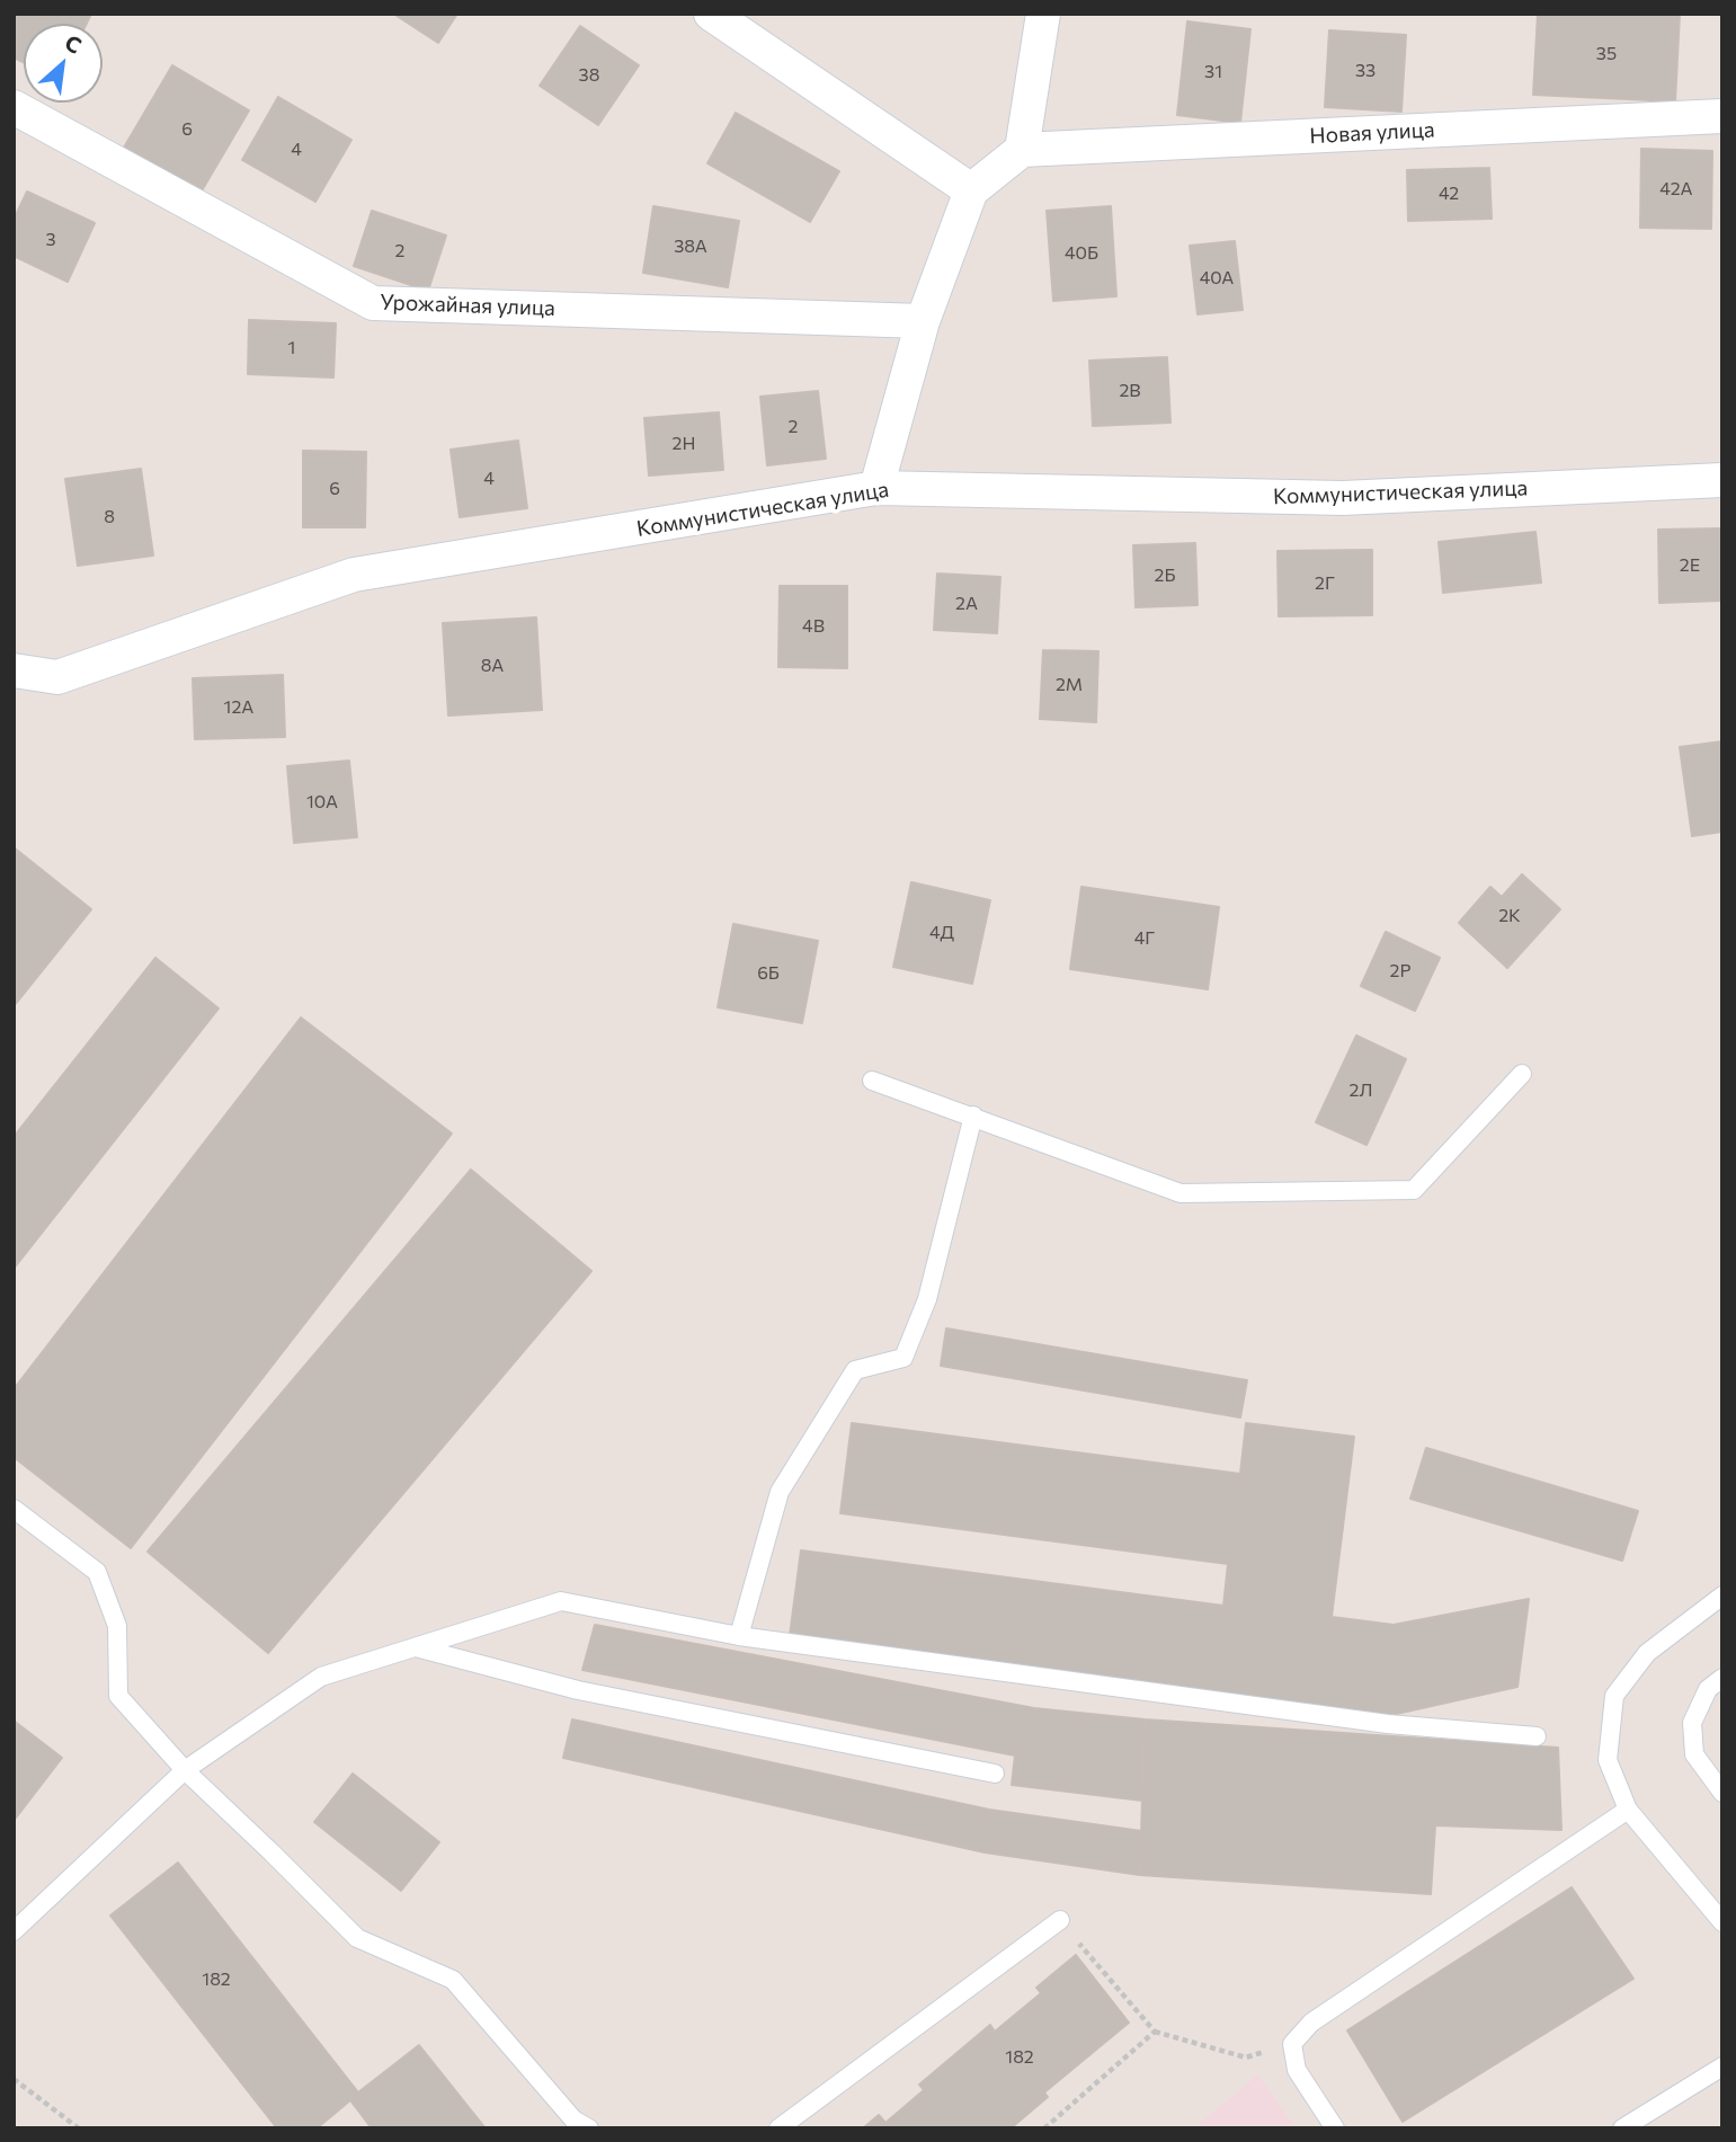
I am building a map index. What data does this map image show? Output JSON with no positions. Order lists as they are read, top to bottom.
{
  "streets": {
    "street": ["Новая улица", "Урожайная улица", "Коммунистическая улица"]
  },
  "house_numbers": [
    "35",
    "33",
    "31",
    "38",
    "6",
    "4",
    "42А",
    "42",
    "3",
    "38А",
    "2",
    "40Б",
    "40А",
    "1",
    "2В",
    "2",
    "2Н",
    "4",
    "6",
    "8",
    "2Е",
    "2Б",
    "2Г",
    "2А",
    "4В",
    "8А",
    "2М",
    "12А",
    "10А",
    "2К",
    "4Д",
    "4Г",
    "2Р",
    "6Б",
    "2Л",
    "182",
    "182"
  ],
  "north": "top right"
}
